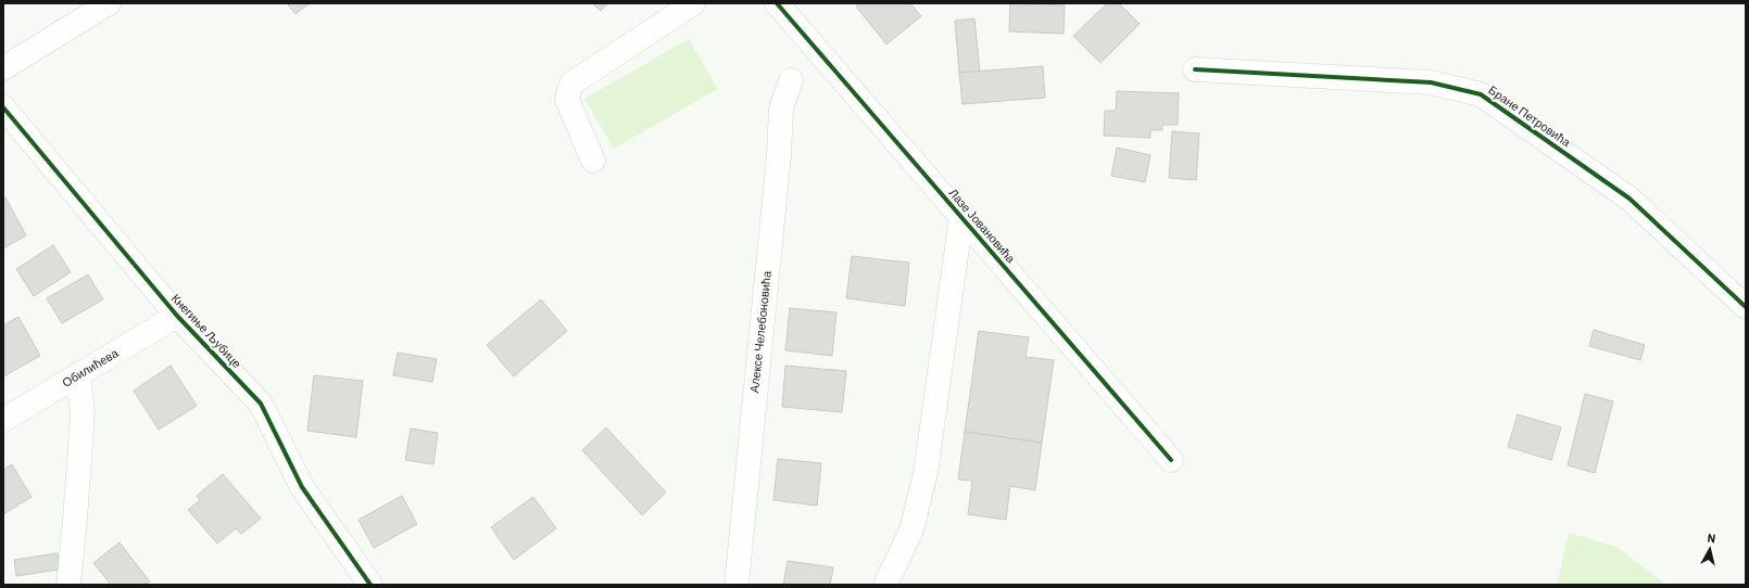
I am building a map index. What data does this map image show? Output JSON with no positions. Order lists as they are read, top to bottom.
{
  "streets": {
    "street": [
      "Бране Петровића",
      "Лазе Јовановића",
      "Кнегиње Љубице",
      "Алексе Челебоновића",
      "Обилићева"
    ]
  },
  "crossings": [
    ["Кнегиње Љубице", "Обилићева"]
  ],
  "north": "top"
}
